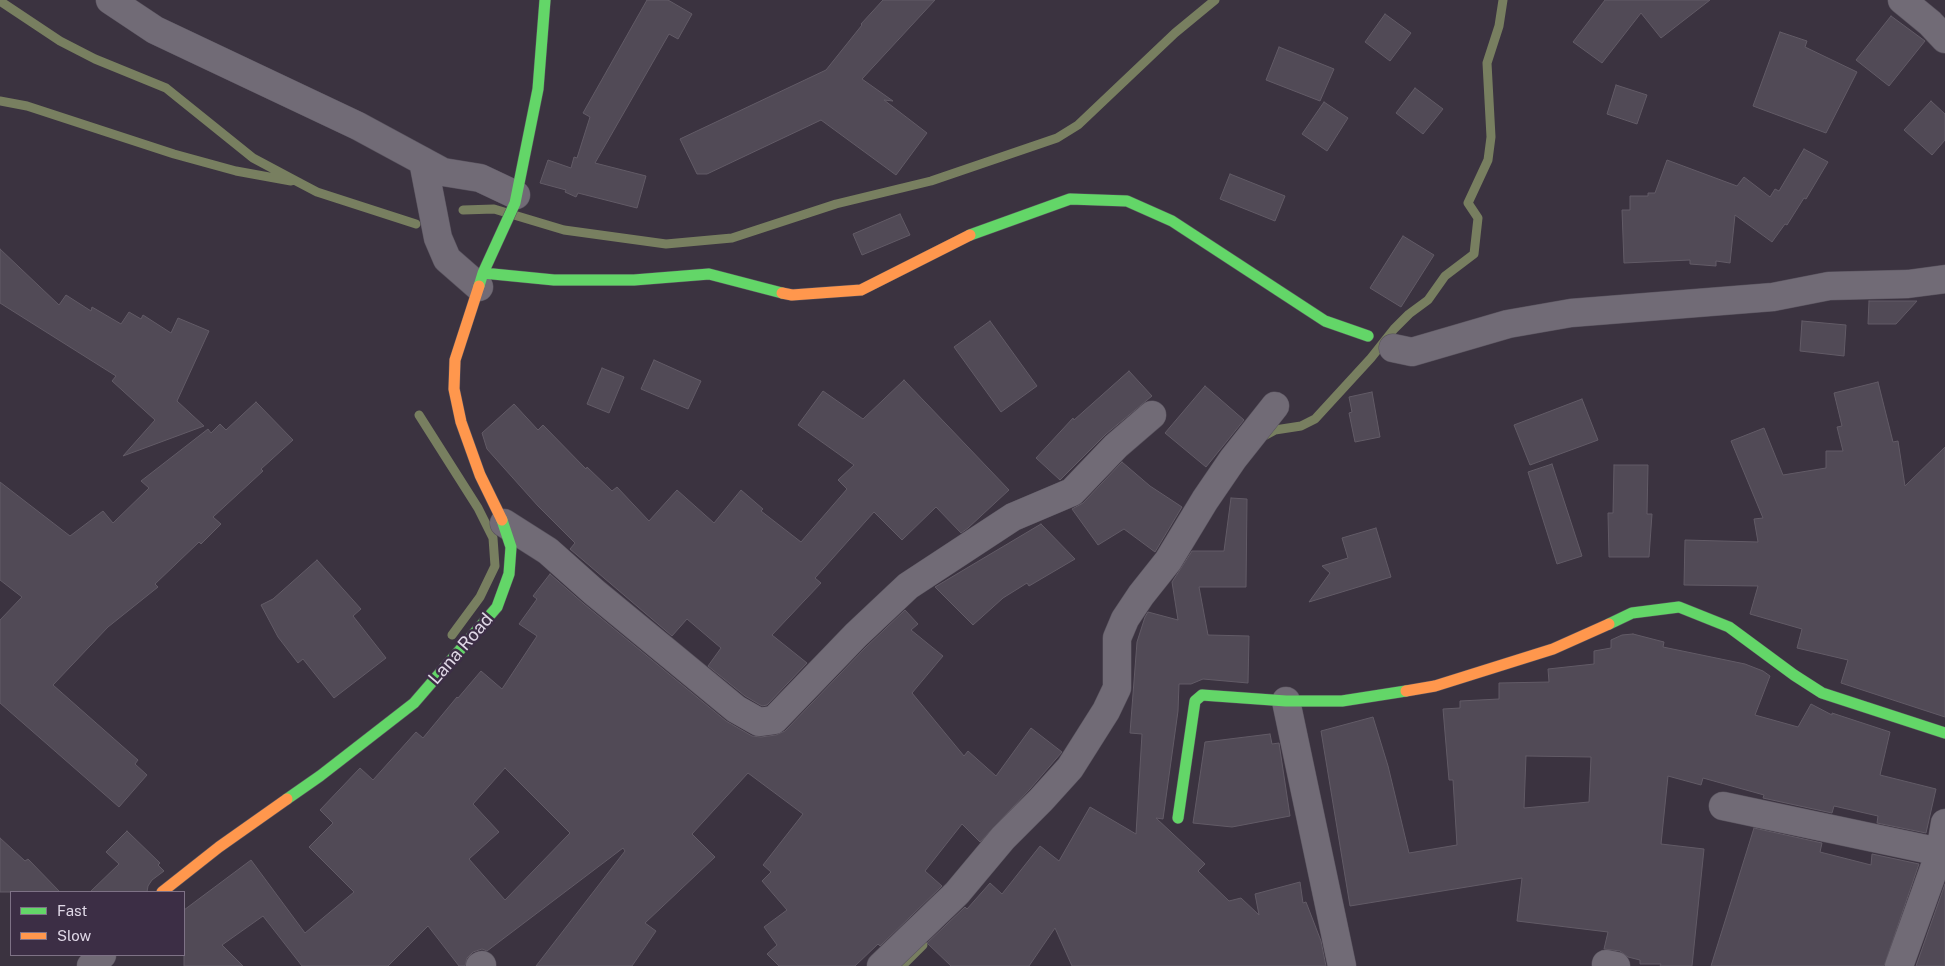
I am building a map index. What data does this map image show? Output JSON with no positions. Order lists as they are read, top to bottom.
{
  "streets": {
    "street": ["Lana Road"]
  },
  "legend": ["Fast", "Slow"]
}
